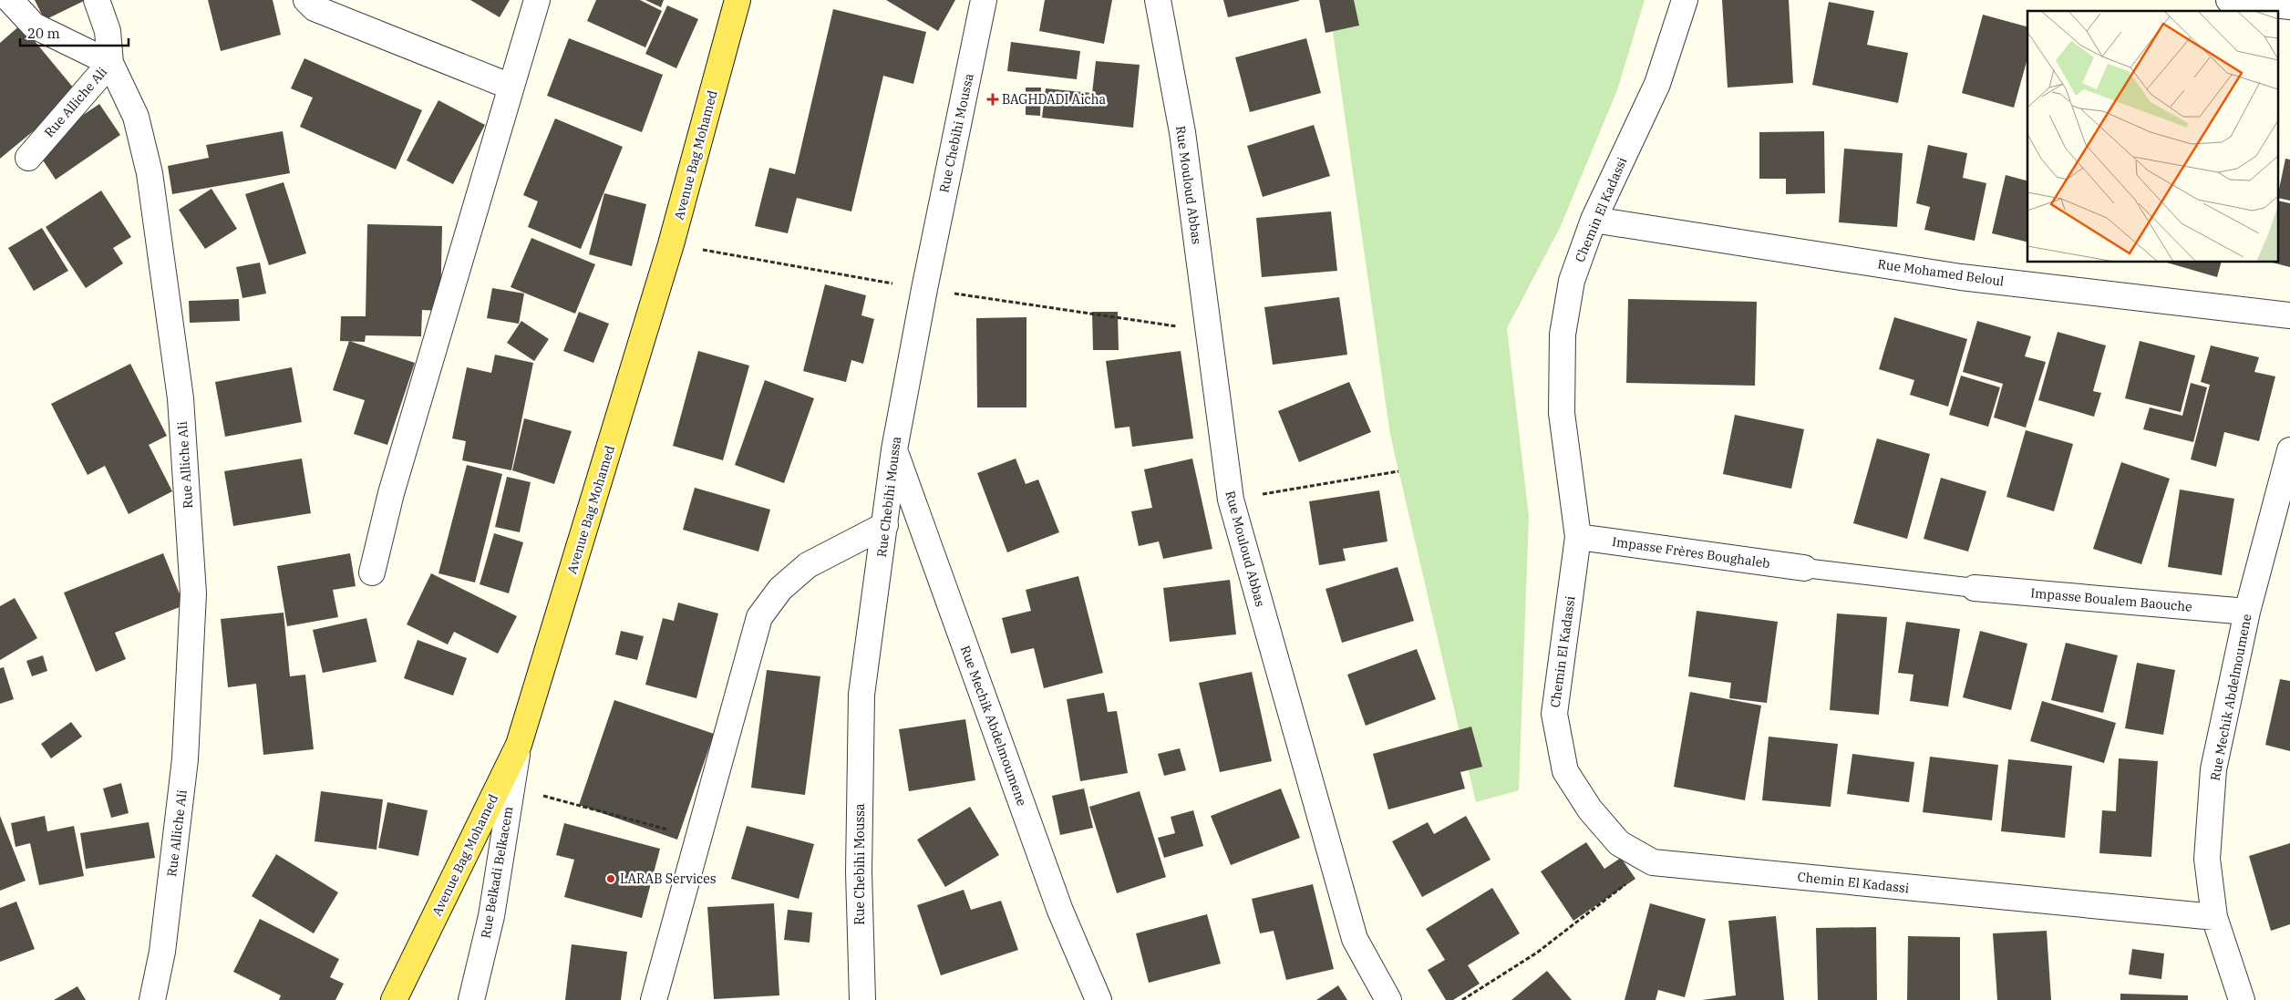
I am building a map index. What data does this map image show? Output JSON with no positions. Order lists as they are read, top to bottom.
{
  "streets": {
    "main road": ["Avenue Bag Mohamed"],
    "street": [
      "Rue Alliche Ali",
      "Rue Chebihi Moussa",
      "Rue Mouloud Abbas",
      "Chemin El Kadassi",
      "Rue Mohamed Beloul",
      "Impasse Frères Boughaleb",
      "Impasse Boualem Baouche",
      "Rue Mechik Abdelmoumene",
      "Rue Belkadi Belkacem"
    ]
  },
  "crossings": [
    ["Rue Chebihi Moussa", "Rue Mechik Abdelmoumene"],
    ["Avenue Bag Mohamed", "Rue Belkadi Belkacem"],
    ["Chemin El Kadassi", "Rue Mohamed Beloul"],
    ["Chemin El Kadassi", "Impasse Frères Boughaleb"],
    ["Chemin El Kadassi", "Rue Mechik Abdelmoumene"],
    ["Impasse Boualem Baouche", "Rue Mechik Abdelmoumene"]
  ],
  "places": {
    "health": ["BAGHDADI Aicha"],
    "other": ["LARAB Services"]
  },
  "scale_bar": "20 m"
}
